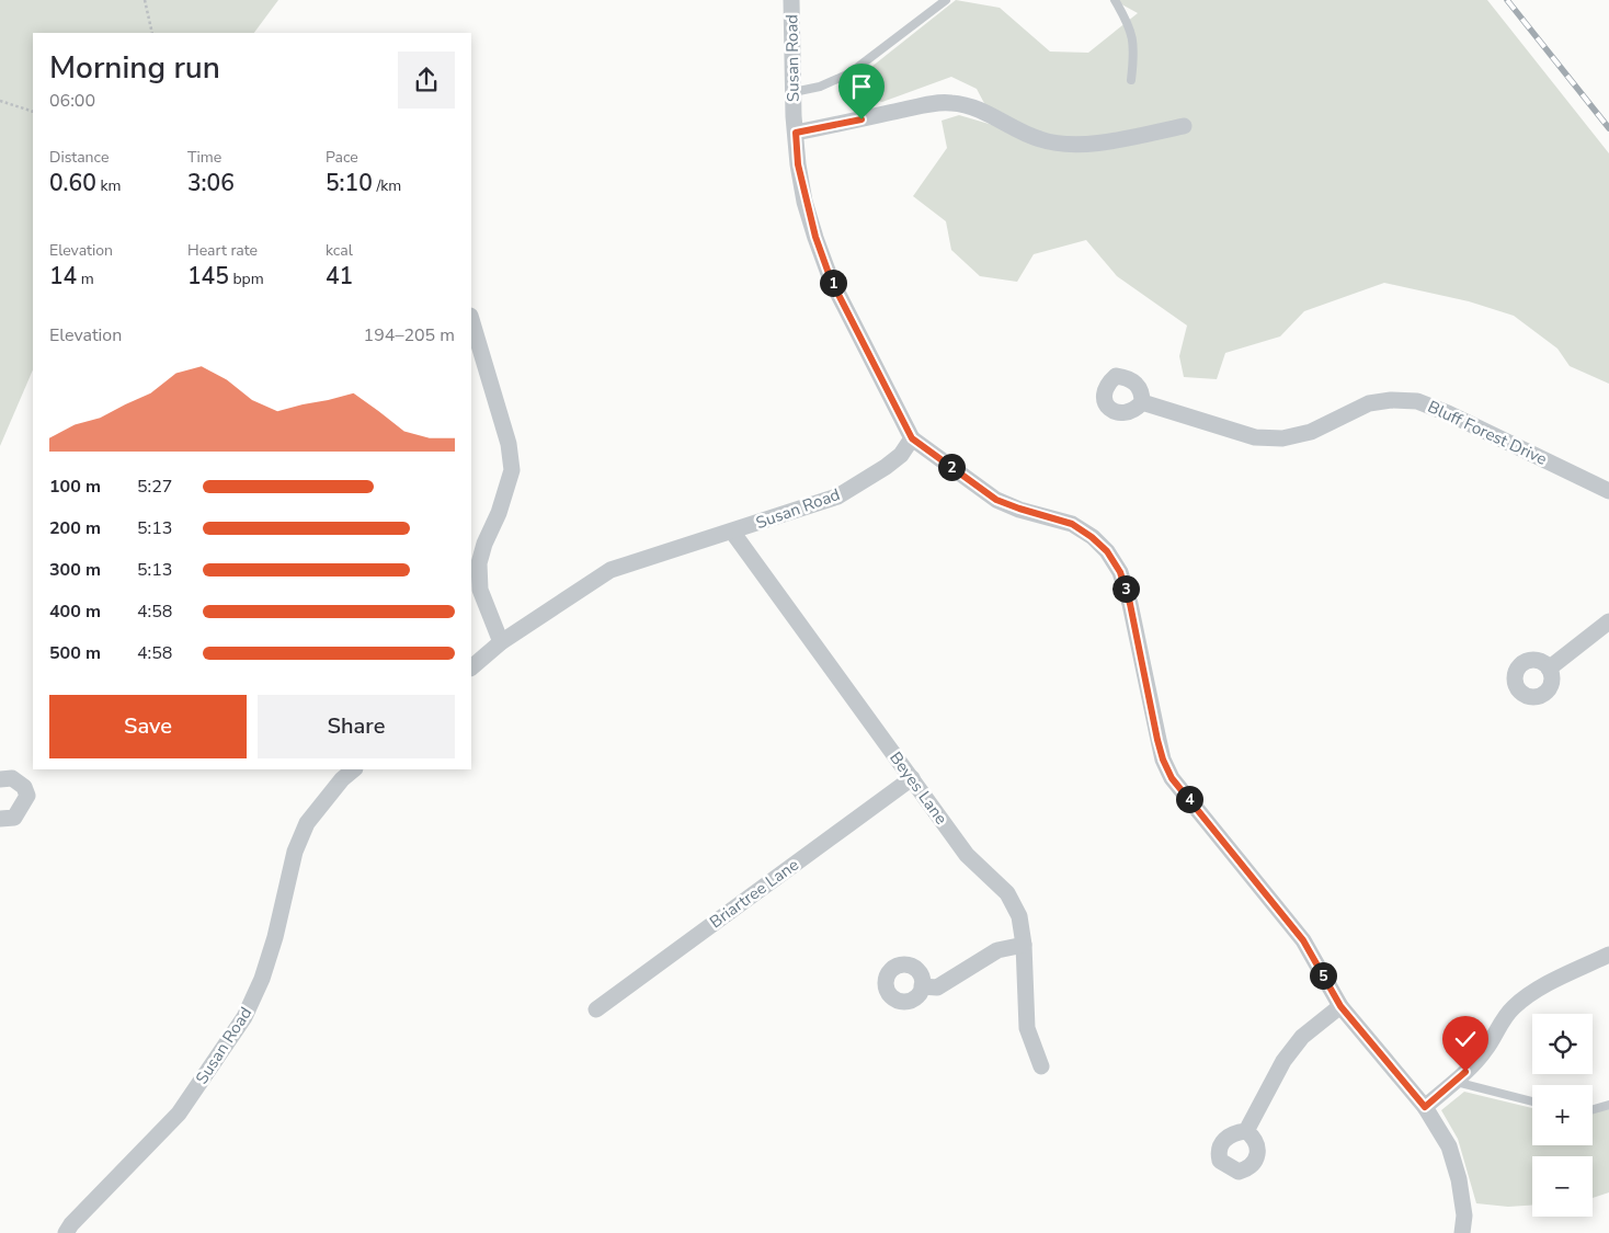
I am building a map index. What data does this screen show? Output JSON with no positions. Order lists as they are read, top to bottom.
{
  "streets": {
    "street": [
      "Susan Road",
      "Bluff Forest Drive",
      "Beyes Lane",
      "Briartree Lane"
    ]
  },
  "crossings": [
    ["Susan Road", "Beyes Lane"],
    ["Beyes Lane", "Briartree Lane"]
  ],
  "page": {
    "heading": ["Morning run", "06:00"],
    "stats": [
      ["Distance", "0.60 km"],
      ["Time", "3:06"],
      ["Pace", "5:10 /km"],
      ["Elevation", "14 m"],
      ["Heart rate", "145 bpm"],
      ["kcal", "41"]
    ],
    "pins": [
      "1",
      "2",
      "3",
      "4",
      "5"
    ],
    "chart": ["Elevation", "194–205 m"],
    "list": [
      {
        "name": "100 m",
        "note": "5:27"
      },
      {
        "name": "200 m",
        "note": "5:13"
      },
      {
        "name": "300 m",
        "note": "5:13"
      },
      {
        "name": "400 m",
        "note": "4:58"
      },
      {
        "name": "500 m",
        "note": "4:58"
      }
    ],
    "buttons": ["Save", "Share"],
    "map_buttons": ["+", "−"]
  }
}
